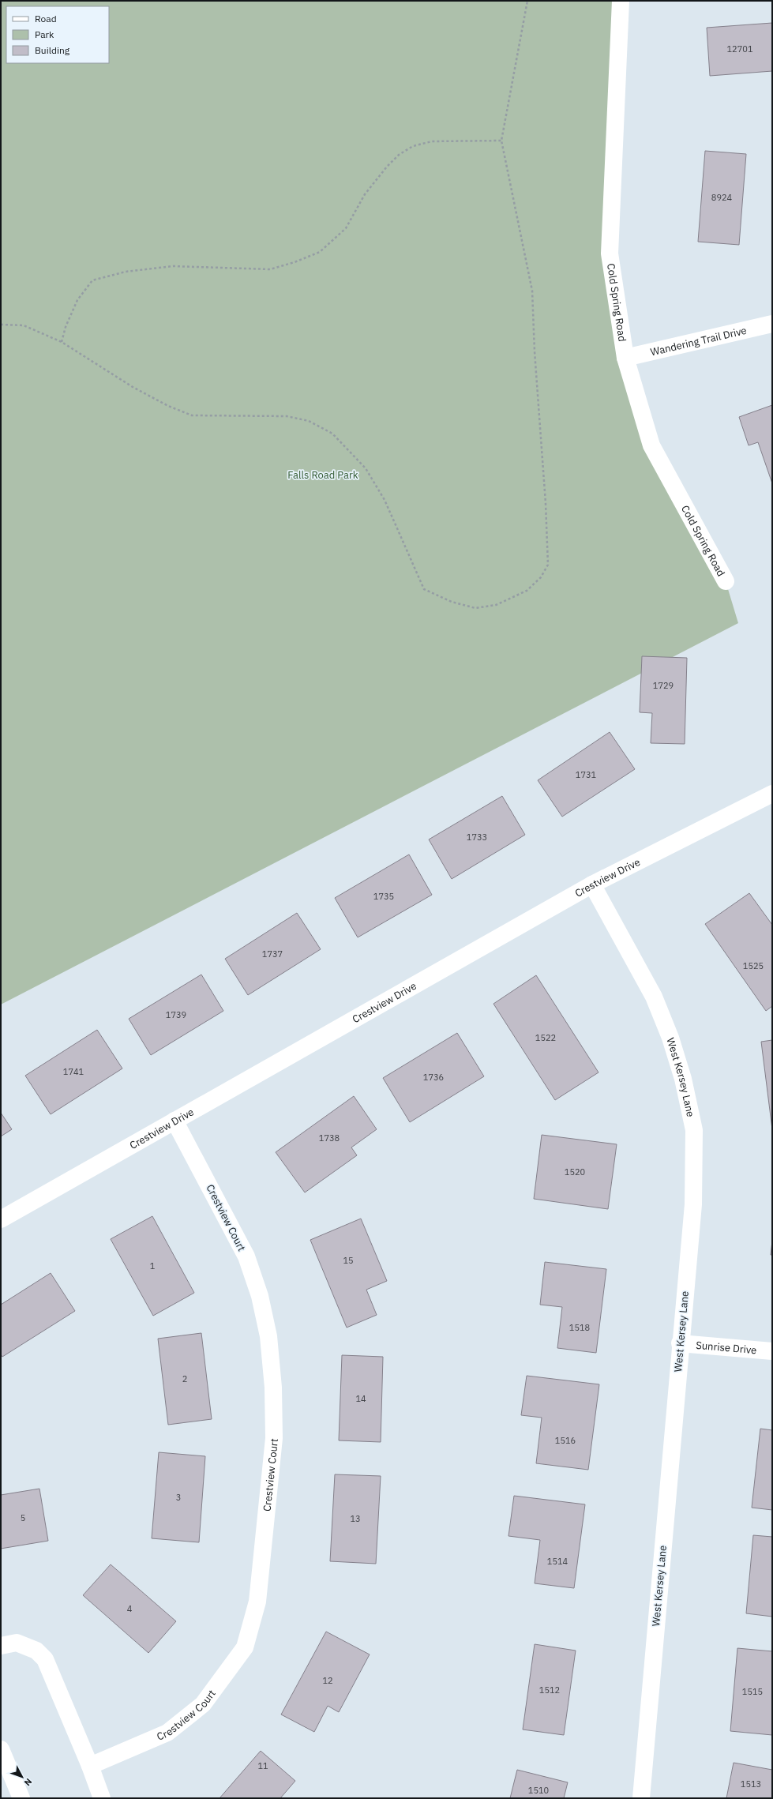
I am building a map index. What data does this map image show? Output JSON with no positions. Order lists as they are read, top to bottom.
{
  "streets": {
    "street": [
      "Cold Spring Road",
      "Wandering Trail Drive",
      "Crestview Drive",
      "West Kersey Lane",
      "Crestview Court",
      "Sunrise Drive"
    ]
  },
  "crossings": [
    ["Cold Spring Road", "Wandering Trail Drive"],
    ["Crestview Drive", "West Kersey Lane"],
    ["Crestview Drive", "Crestview Court"],
    ["West Kersey Lane", "Sunrise Drive"]
  ],
  "parks": ["Falls Road Park"],
  "house_numbers": [
    "12701",
    "8924",
    "1729",
    "1731",
    "1733",
    "1735",
    "1737",
    "1525",
    "1739",
    "1522",
    "1741",
    "1736",
    "1738",
    "1520",
    "15",
    "1",
    "1518",
    "2",
    "14",
    "1516",
    "3",
    "5",
    "13",
    "1514",
    "4",
    "12",
    "1512",
    "1515",
    "11",
    "1513",
    "1510"
  ],
  "legend": ["Road", "Park", "Building"],
  "north": "bottom right"
}
